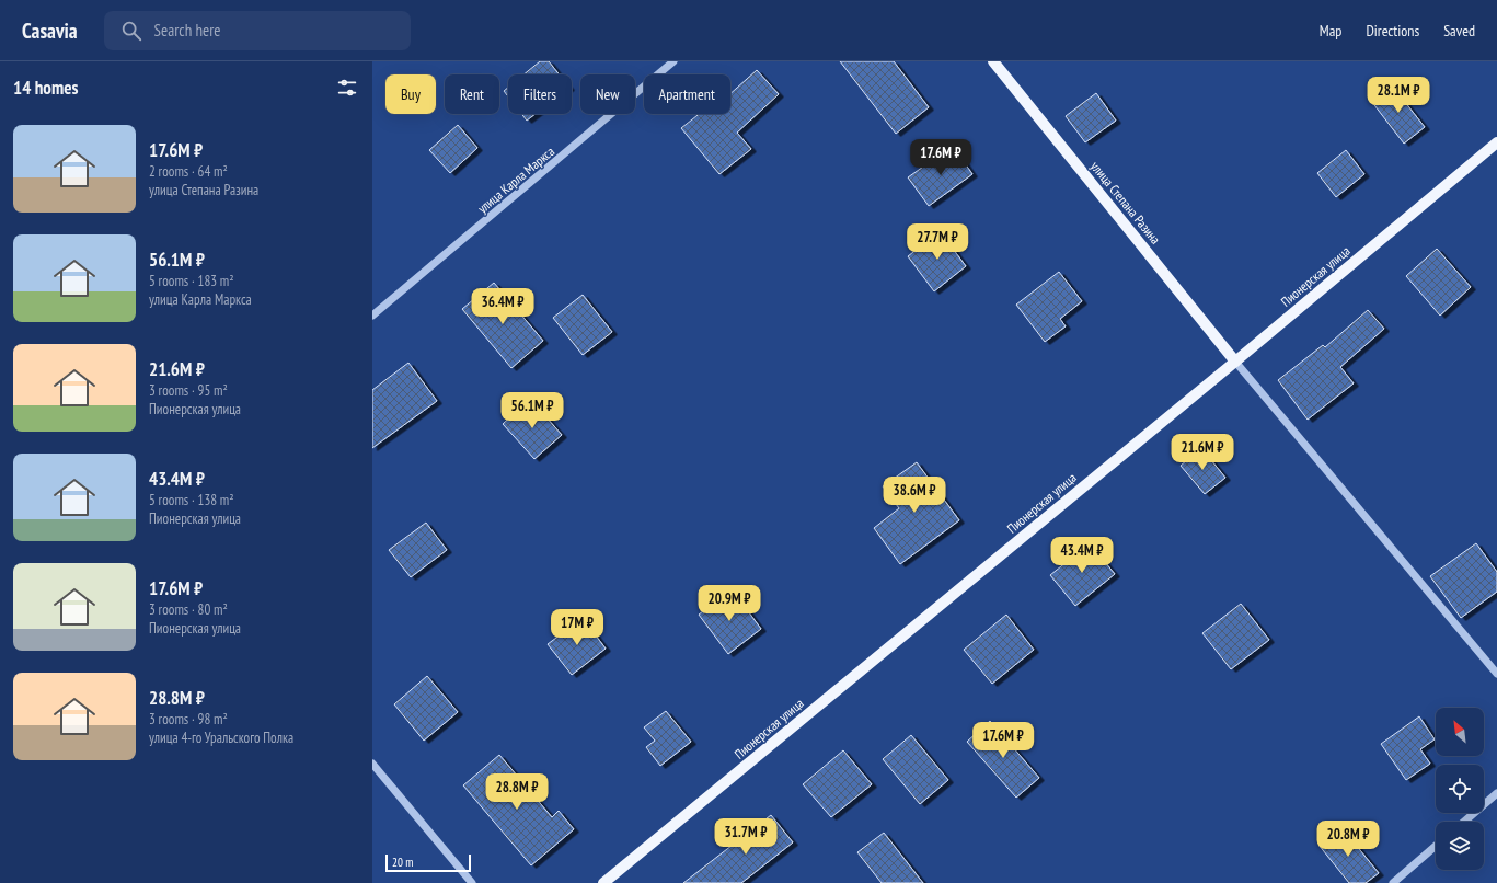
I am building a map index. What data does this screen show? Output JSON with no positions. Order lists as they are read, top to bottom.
{
  "streets": {
    "main road": ["улица Степана Разина", "Пионерская улица"],
    "street": ["улица Карла Маркса"]
  },
  "crossings": [
    ["улица Степана Разина", "Пионерская улица"]
  ],
  "scale_bar": "20 m",
  "north": "top left",
  "page": {
    "header": "Casavia",
    "search": "Search here",
    "nav": ["Map", "Directions", "Saved"],
    "heading": "14 homes",
    "chip": [
      "Buy",
      "Rent",
      "Filters",
      "New",
      "Apartment"
    ],
    "price": [
      "28.1M ₽",
      "17.6M ₽",
      "27.7M ₽",
      "36.4M ₽",
      "56.1M ₽",
      "21.6M ₽",
      "38.6M ₽",
      "43.4M ₽",
      "20.9M ₽",
      "17M ₽",
      "17.6M ₽",
      "28.8M ₽",
      "31.7M ₽",
      "20.8M ₽"
    ],
    "list": [
      {
        "name": "17.6M ₽",
        "note": "2 rooms · 64 m² · улица Степана Разина"
      },
      {
        "name": "56.1M ₽",
        "note": "5 rooms · 183 m² · улица Карла Маркса"
      },
      {
        "name": "21.6M ₽",
        "note": "3 rooms · 95 m² · Пионерская улица"
      },
      {
        "name": "43.4M ₽",
        "note": "5 rooms · 138 m² · Пионерская улица"
      },
      {
        "name": "17.6M ₽",
        "note": "3 rooms · 80 m² · Пионерская улица"
      },
      {
        "name": "28.8M ₽",
        "note": "3 rooms · 98 m² · улица 4-го Уральского Полка"
      }
    ],
    "scale": "20 m"
  }
}
